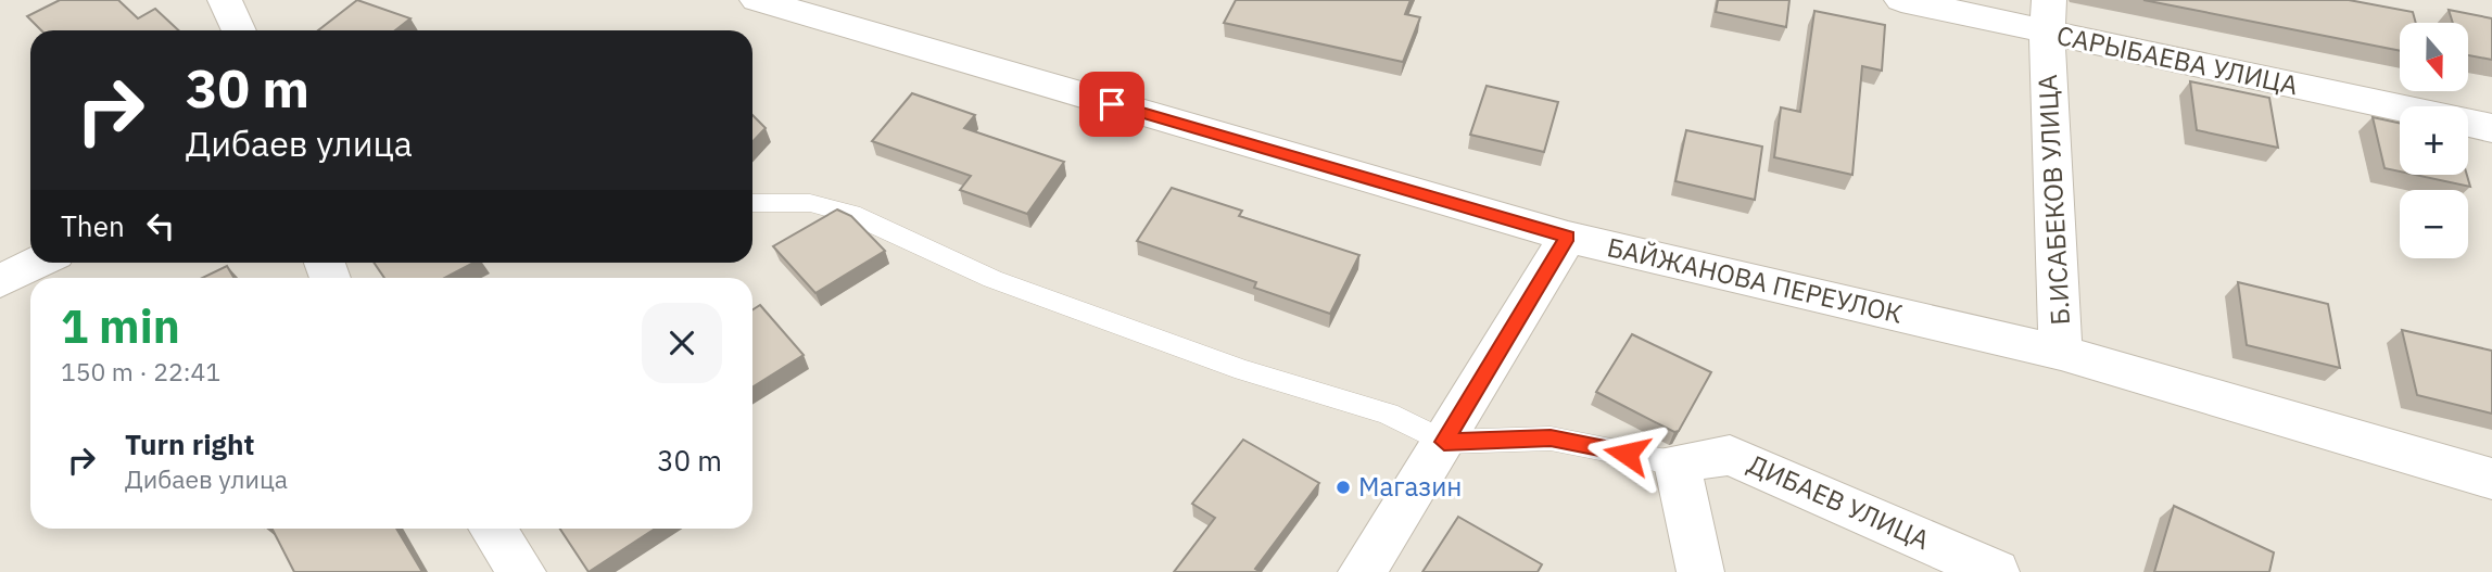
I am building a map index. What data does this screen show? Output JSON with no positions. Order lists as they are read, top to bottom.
{
  "streets": {
    "street": [
      "САРЫБАЕВА УЛИЦА",
      "Б.ИСАБЕКОВ УЛИЦА",
      "БАЙЖАНОВА ПЕРЕУЛОК",
      "ДИБАЕВ УЛИЦА"
    ]
  },
  "crossings": [
    ["САРЫБАЕВА УЛИЦА", "Б.ИСАБЕКОВ УЛИЦА"],
    ["Б.ИСАБЕКОВ УЛИЦА", "БАЙЖАНОВА ПЕРЕУЛОК"]
  ],
  "places": ["Магазин"],
  "north": "bottom",
  "page": {
    "map_buttons": ["+", "−"],
    "turn": ["30 m", "Дибаев улица"],
    "then": "Then",
    "heading": ["1 min", "150 m · 22:41"],
    "list": [
      {
        "name": "Turn right",
        "note": "Дибаев улица",
        "value": "30 m"
      }
    ]
  }
}
